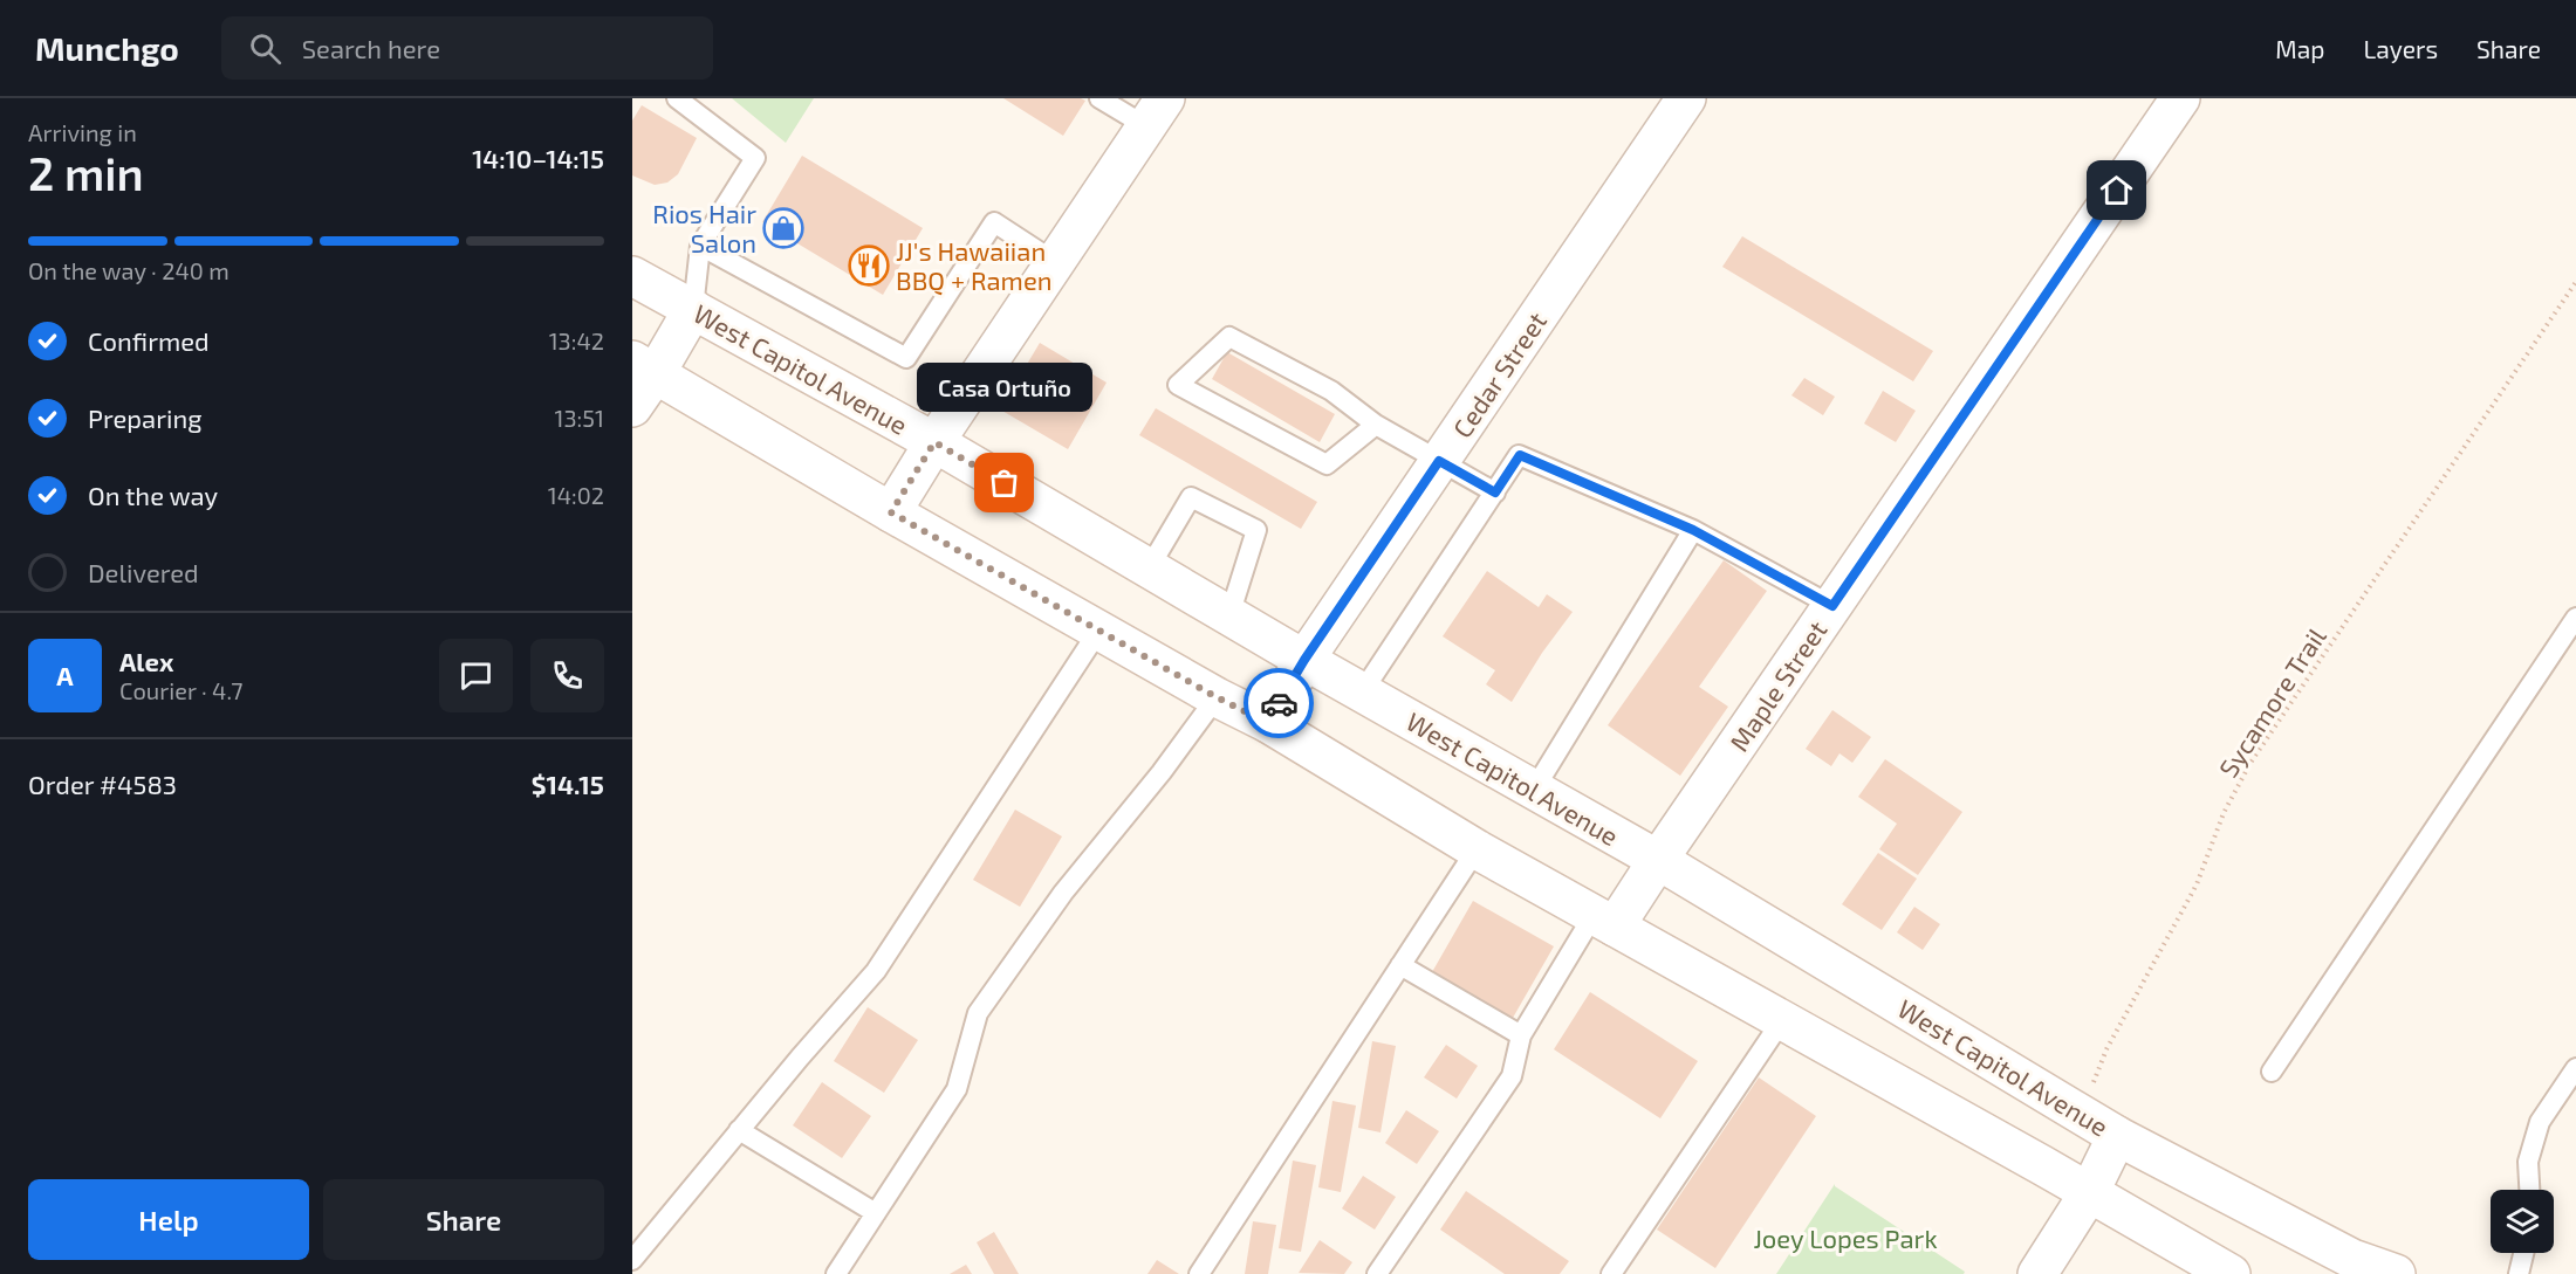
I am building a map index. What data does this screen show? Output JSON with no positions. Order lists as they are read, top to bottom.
{
  "streets": {
    "main road": ["West Capitol Avenue", "Cedar Street", "Maple Street"],
    "path": ["Sycamore Trail"]
  },
  "crossings": [
    ["West Capitol Avenue", "Cedar Street"],
    ["West Capitol Avenue", "Maple Street"],
    ["West Capitol Avenue", "Sycamore Trail"]
  ],
  "parks": ["Joey Lopes Park"],
  "places": {
    "shop": ["Rios Hair Salon"],
    "restaurant": ["JJ's Hawaiian BBQ + Ramen"],
    "other": ["Casa Ortuño"]
  },
  "page": {
    "header": "Munchgo",
    "search": "Search here",
    "nav": ["Map", "Layers", "Share"],
    "heading": ["2 min", "Arriving in", "14:10–14:15"],
    "panel": [
      "Alex",
      "Courier · 4.7",
      "Order #4583",
      "$14.15"
    ],
    "bar": "On the way · 240 m",
    "list": [
      ["Confirmed", "13:42"],
      ["Preparing", "13:51"],
      ["On the way", "14:02"],
      "Delivered"
    ],
    "bubble": "Casa Ortuño",
    "round": "A",
    "buttons": ["Help", "Share"]
  }
}
